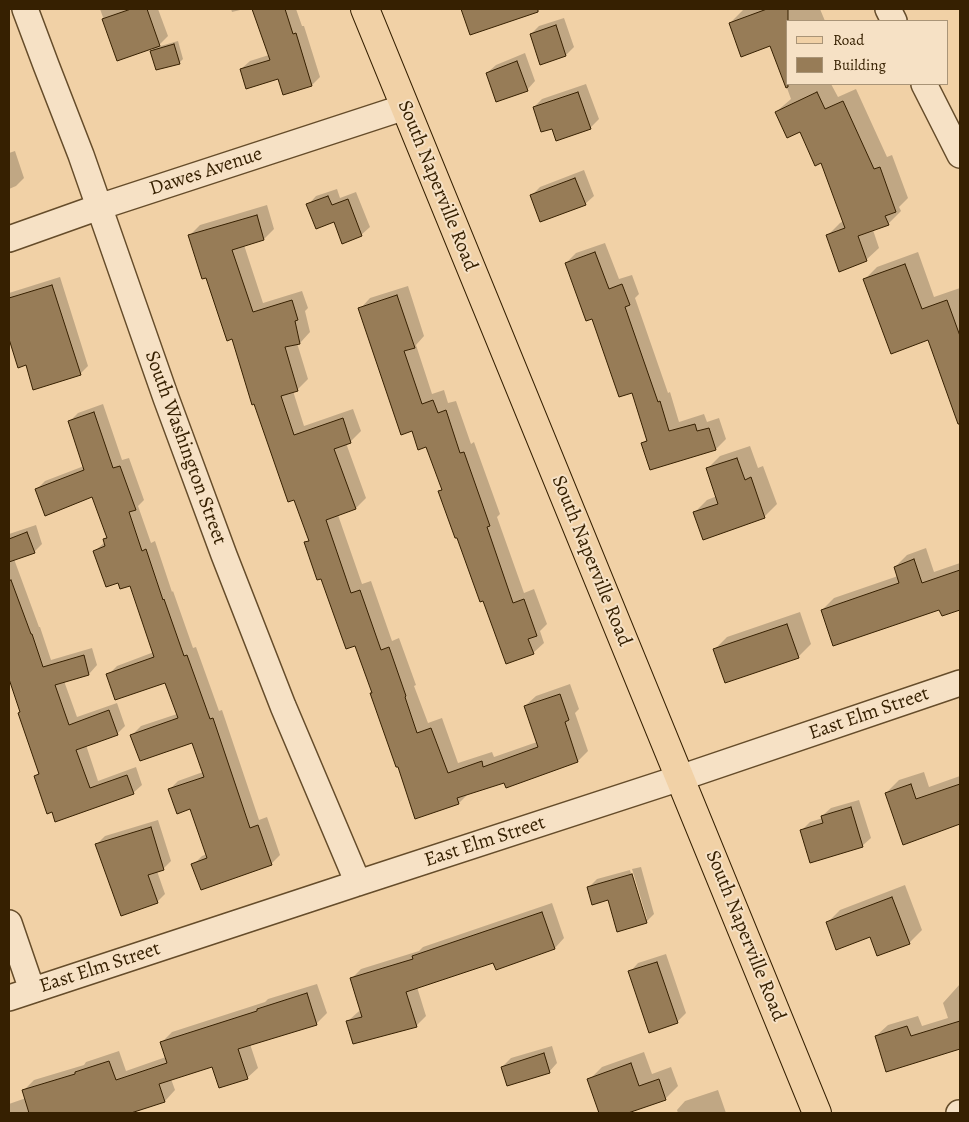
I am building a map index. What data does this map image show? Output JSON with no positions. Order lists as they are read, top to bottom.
{
  "streets": {
    "main road": ["South Naperville Road"],
    "street": ["Dawes Avenue", "South Washington Street", "East Elm Street"]
  },
  "crossings": [
    ["Dawes Avenue", "South Naperville Road"],
    ["Dawes Avenue", "South Washington Street"],
    ["South Naperville Road", "East Elm Street"],
    ["South Washington Street", "East Elm Street"]
  ],
  "legend": ["Road", "Building"]
}
